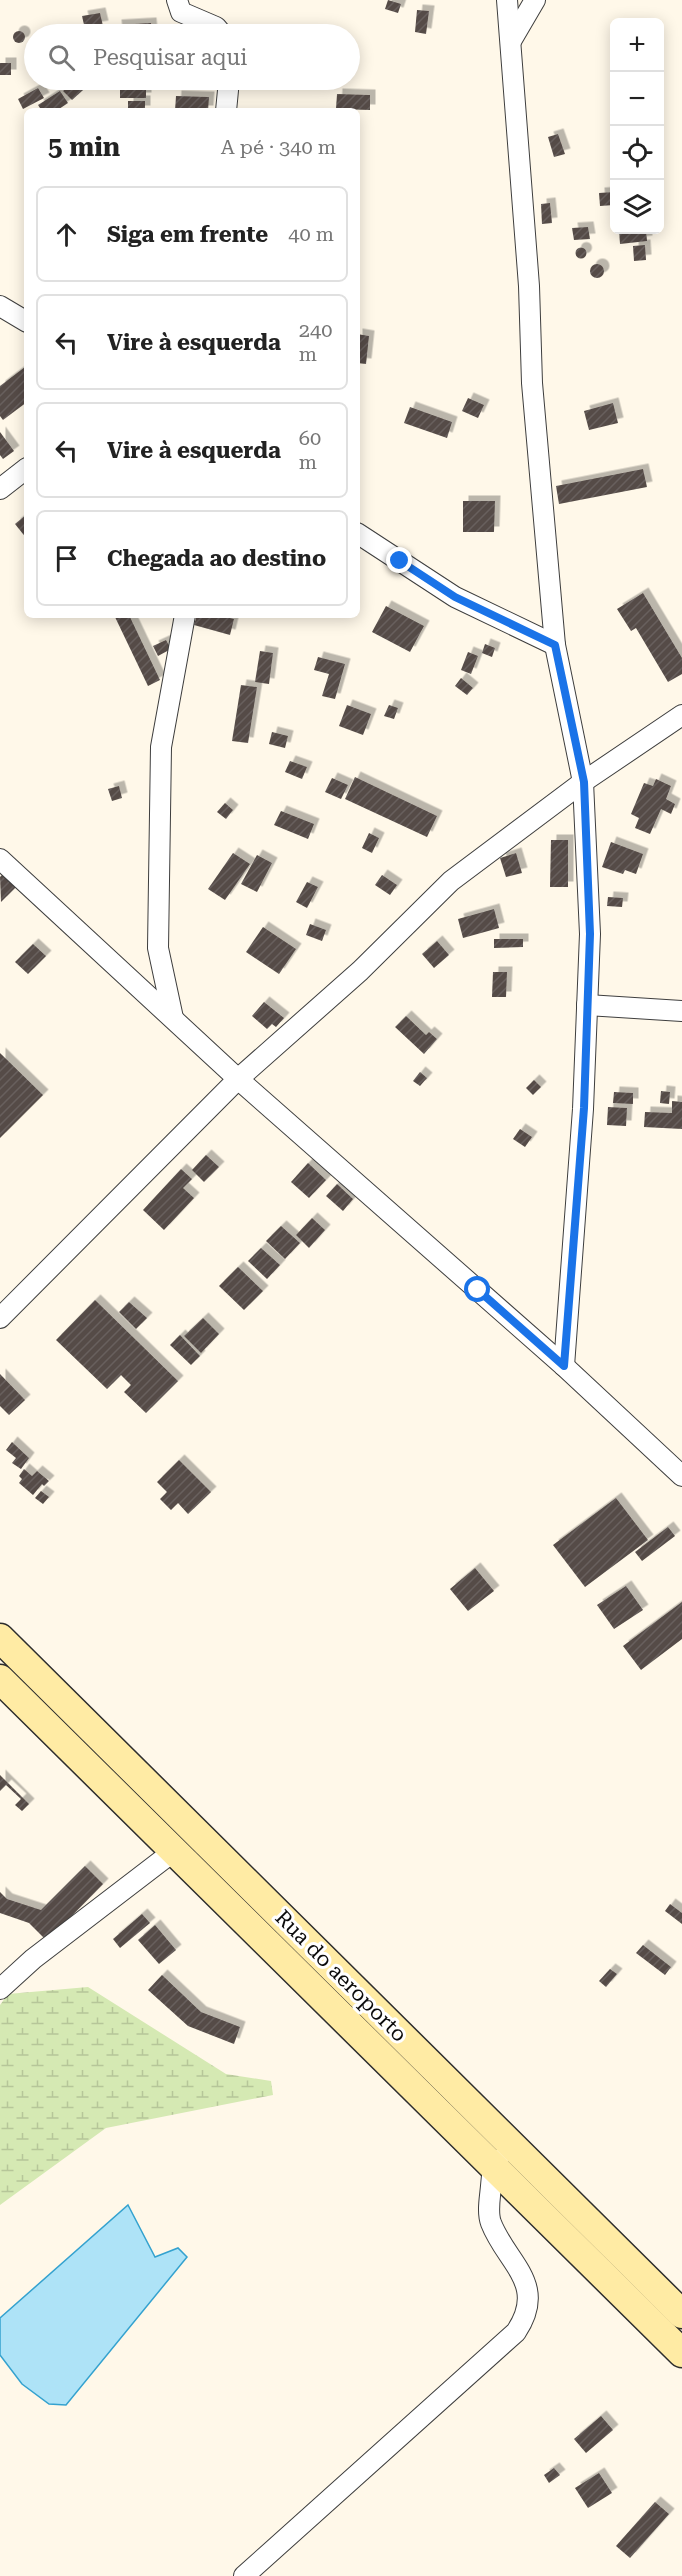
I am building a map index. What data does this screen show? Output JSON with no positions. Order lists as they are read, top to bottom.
{
  "streets": {
    "main road": ["Rua do aeroporto"]
  },
  "page": {
    "map_buttons": ["+", "−"],
    "search": "Pesquisar aqui",
    "heading": ["5 min", "A pé · 340 m"],
    "list": [
      ["Siga em frente", "40 m"],
      ["Vire à esquerda", "240 m"],
      ["Vire à esquerda", "60 m"],
      "Chegada ao destino"
    ]
  }
}
